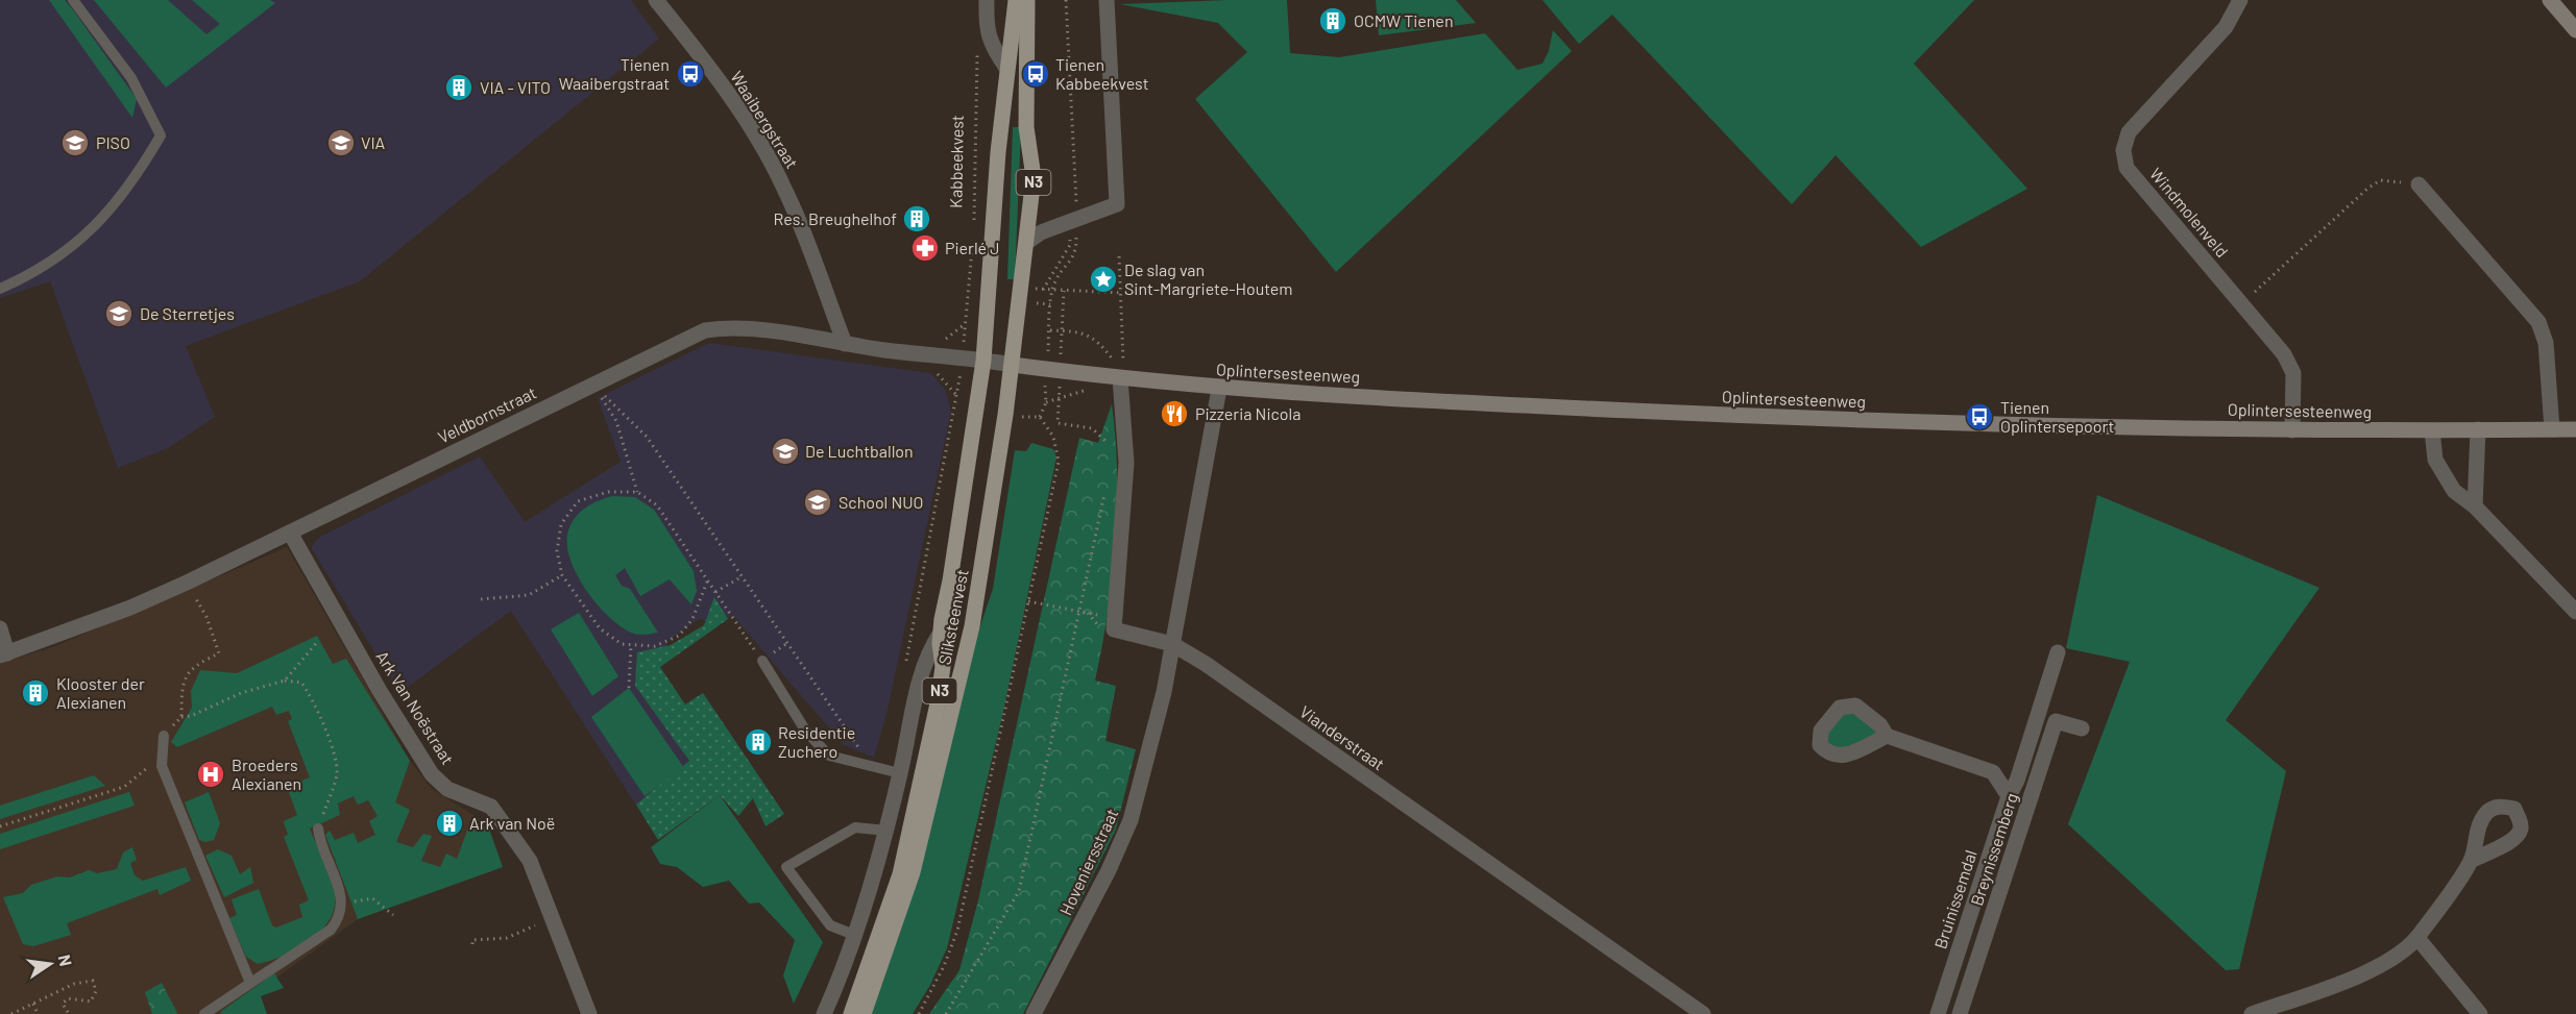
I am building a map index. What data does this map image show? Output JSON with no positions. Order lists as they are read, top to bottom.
{
  "streets": {
    "main road": ["N3", "Sliksteenvest"],
    "street": [
      "Waaibergstraat",
      "Windmolenveld",
      "Oplintersesteenweg",
      "Veldbornstraat",
      "Ark Van Noëstraat",
      "Vianderstraat",
      "Breynissemberg",
      "Hoveniersstraat",
      "Bruinissemdal"
    ],
    "path": ["Kabbeekvest"]
  },
  "crossings": [
    ["Waaibergstraat", "Veldbornstraat"],
    ["N3", "Oplintersesteenweg"],
    ["N3", "Veldbornstraat"],
    ["N3", "Sliksteenvest"],
    ["Windmolenveld", "Oplintersesteenweg"],
    ["Oplintersesteenweg", "Veldbornstraat"],
    ["Oplintersesteenweg", "Sliksteenvest"],
    ["Veldbornstraat", "Sliksteenvest"],
    ["Veldbornstraat", "Ark Van Noëstraat"],
    ["Vianderstraat", "Hoveniersstraat"]
  ],
  "places": {
    "building": [
      "OCMW Tienen",
      "VIA - VITO",
      "Res. Breughelhof",
      "Klooster der Alexianen",
      "Residentie Zuchero",
      "Ark van Noë"
    ],
    "bus stop": ["Tienen Waaibergstraat", "Tienen Kabbeekvest", "Tienen Oplintersepoort"],
    "school or university": [
      "PISO",
      "VIA",
      "De Sterretjes",
      "De Luchtballon",
      "School NUO"
    ],
    "pharmacy": ["Pierlé J"],
    "place": ["De slag van Sint-Margriete-Houtem"],
    "restaurant": ["Pizzeria Nicola"],
    "hospital": ["Broeders Alexianen"]
  },
  "north": "right"
}
